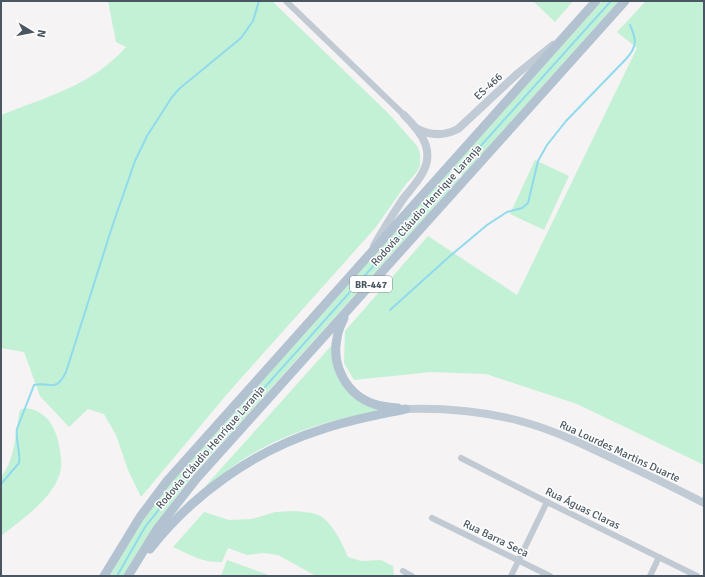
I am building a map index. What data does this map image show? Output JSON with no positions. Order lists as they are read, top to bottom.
{
  "streets": {
    "main road": ["Rodovia Cláudio Henrique Laranja", "BR-447"],
    "street": [
      "ES-466",
      "Rua Lourdes Martins Duarte",
      "Rua Águas Claras",
      "Rua Barra Seca"
    ]
  },
  "crossings": [
    ["ES-466", "Rodovia Cláudio Henrique Laranja"]
  ],
  "north": "right"
}
